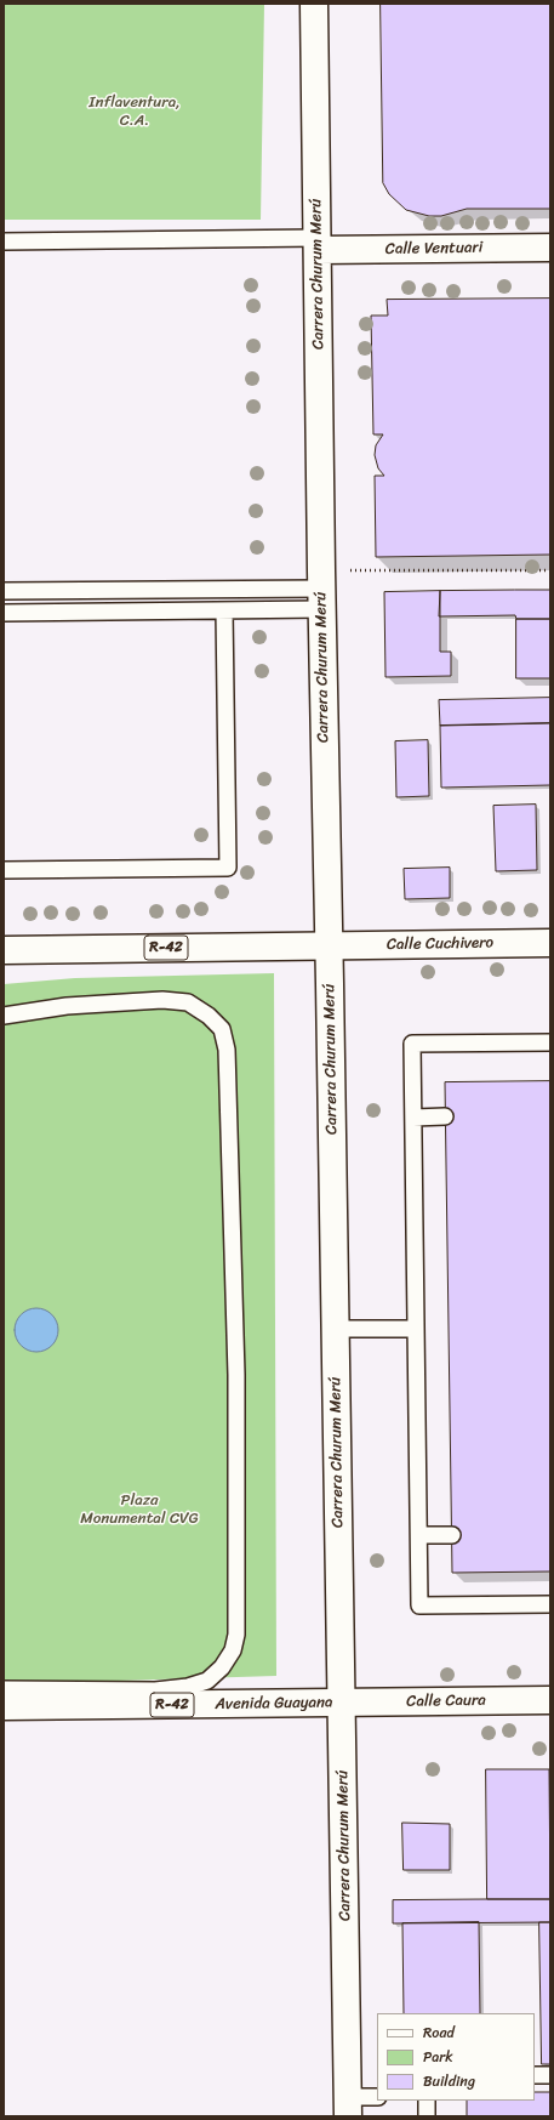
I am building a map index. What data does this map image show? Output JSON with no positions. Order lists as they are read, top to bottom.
{
  "streets": {
    "street": [
      "Calle Ventuari",
      "Carrera Churum Merú",
      "Calle Cuchivero",
      "R-42",
      "Calle Caura",
      "Avenida Guayana"
    ]
  },
  "crossings": [
    ["Calle Ventuari", "Carrera Churum Merú"],
    ["Carrera Churum Merú", "Calle Cuchivero"],
    ["Carrera Churum Merú", "R-42"],
    ["Carrera Churum Merú", "Calle Caura"],
    ["Carrera Churum Merú", "Avenida Guayana"],
    ["Calle Cuchivero", "R-42"],
    ["Calle Caura", "Avenida Guayana"]
  ],
  "parks": ["Inflaventura, C.A.", "Plaza Monumental CVG"],
  "legend": ["Road", "Park", "Building"]
}
